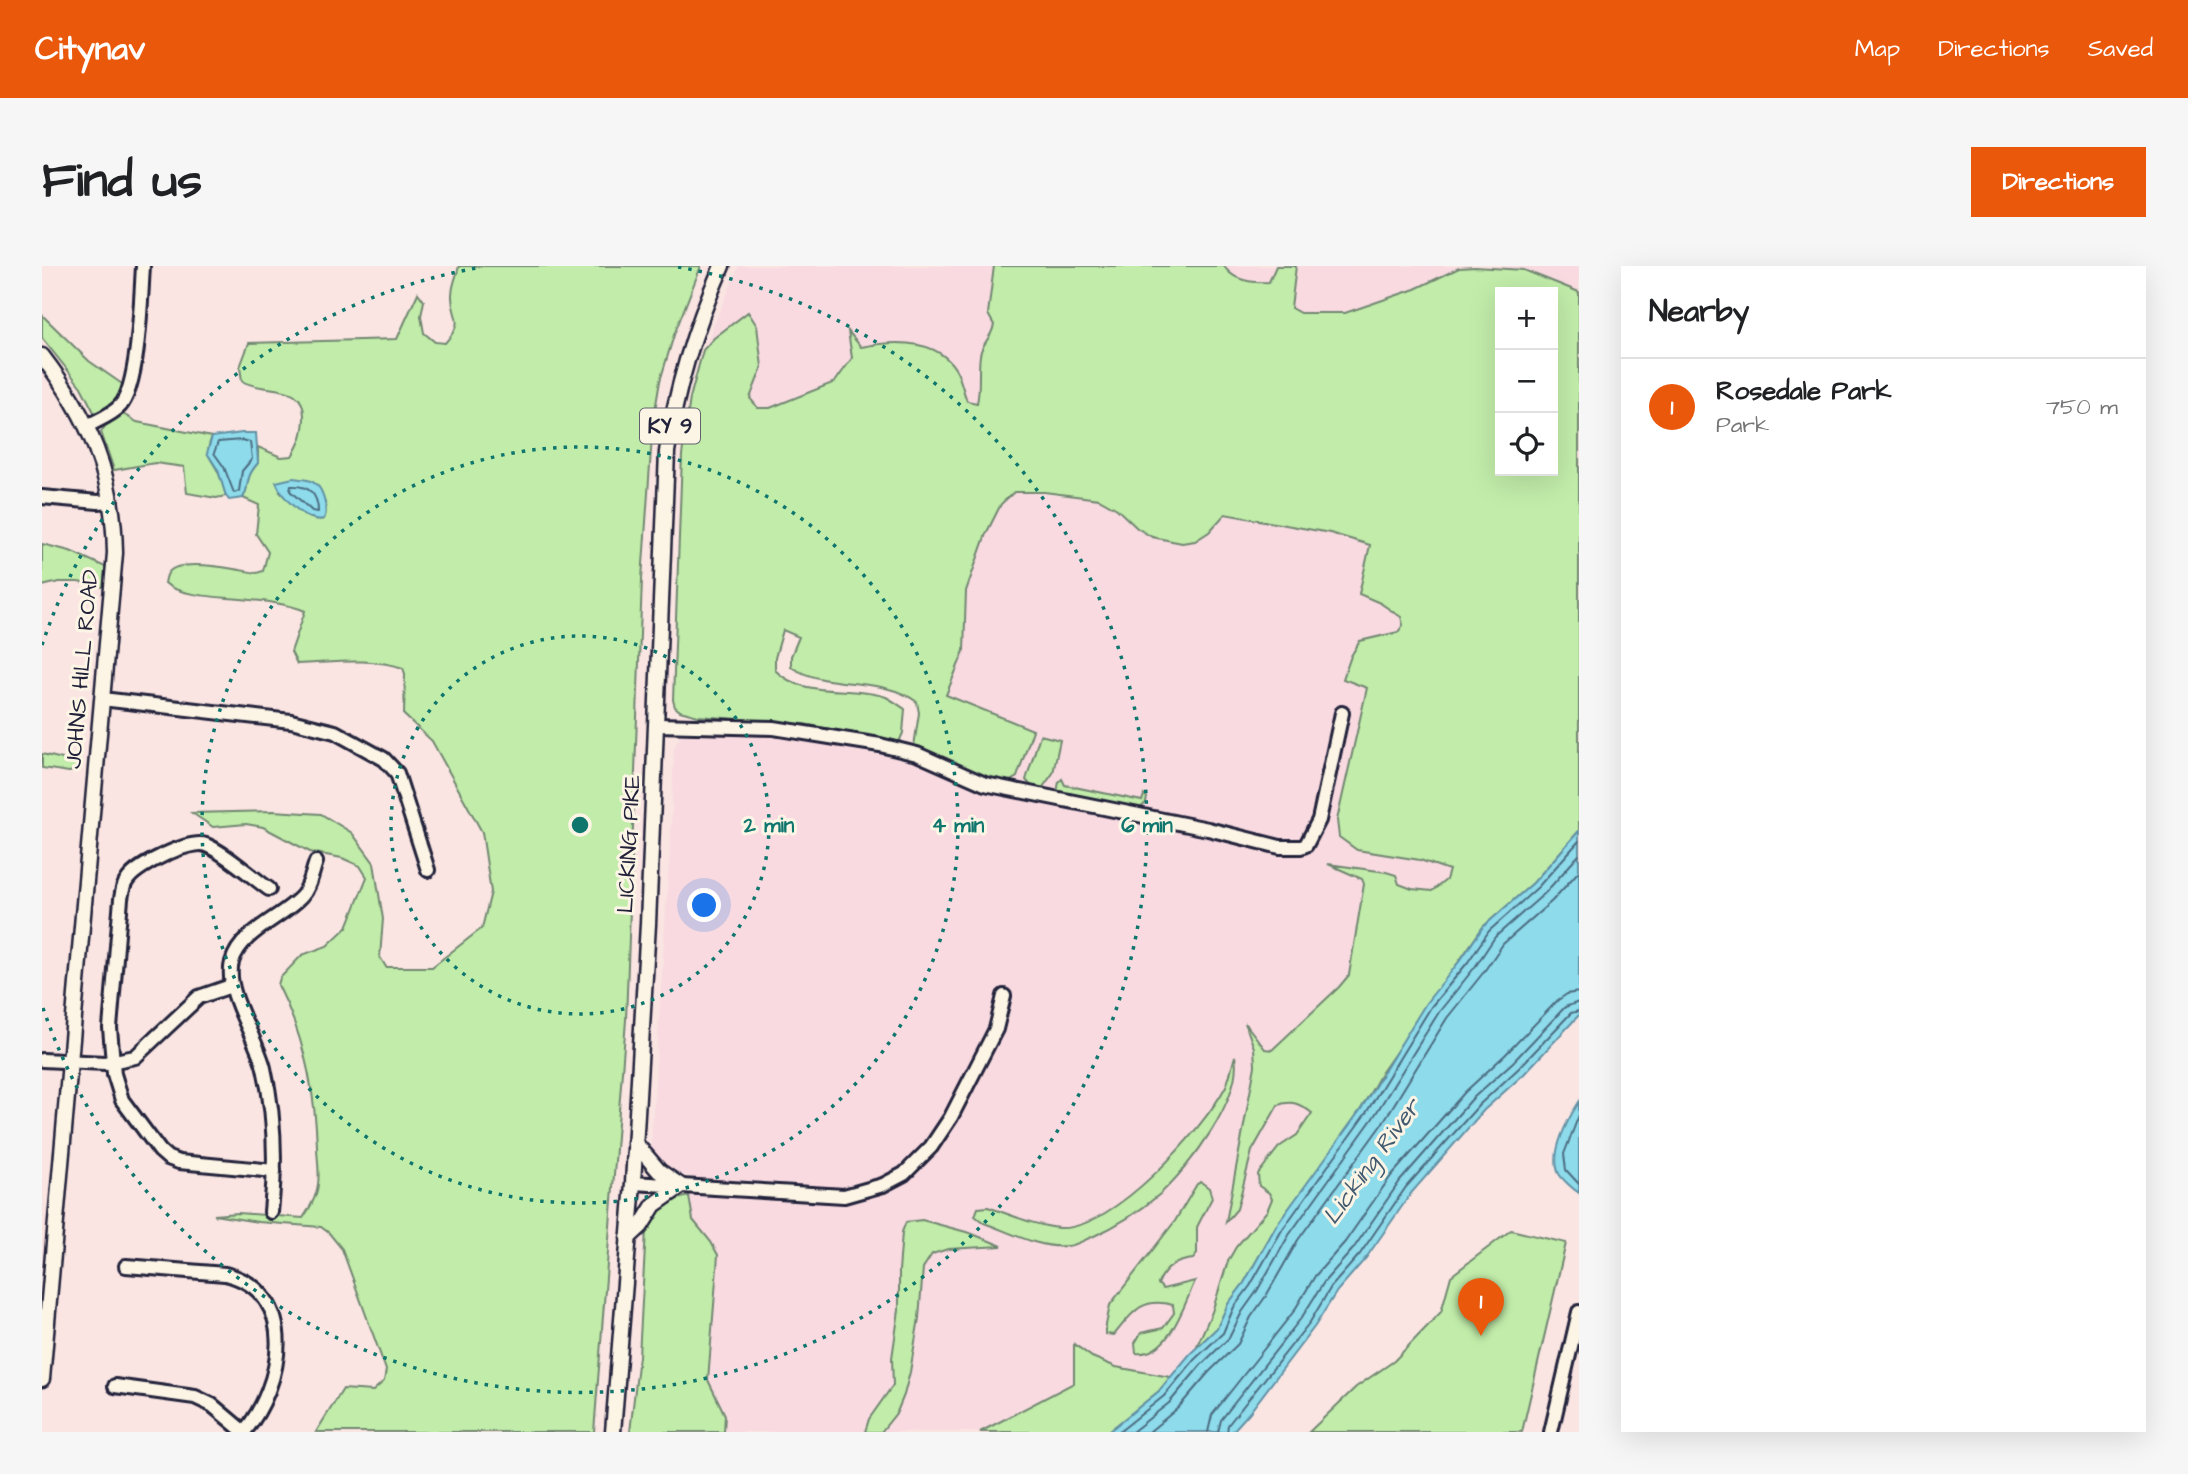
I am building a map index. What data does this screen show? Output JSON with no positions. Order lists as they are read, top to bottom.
{
  "streets": {
    "main road": ["KY 9", "JOHNS HILL ROAD", "LICKING PIKE"]
  },
  "water": ["Licking River"],
  "page": {
    "header": "Citynav",
    "nav": ["Map", "Directions", "Saved"],
    "buttons": "Directions",
    "title": "Find us",
    "heading": "Nearby",
    "map_buttons": ["+", "−"],
    "list": [
      {
        "mark": "1",
        "name": "Rosedale Park",
        "note": "Park",
        "value": "750 m"
      }
    ],
    "pins": "1"
  },
  "rings": ["2 min", "4 min", "6 min"]
}
